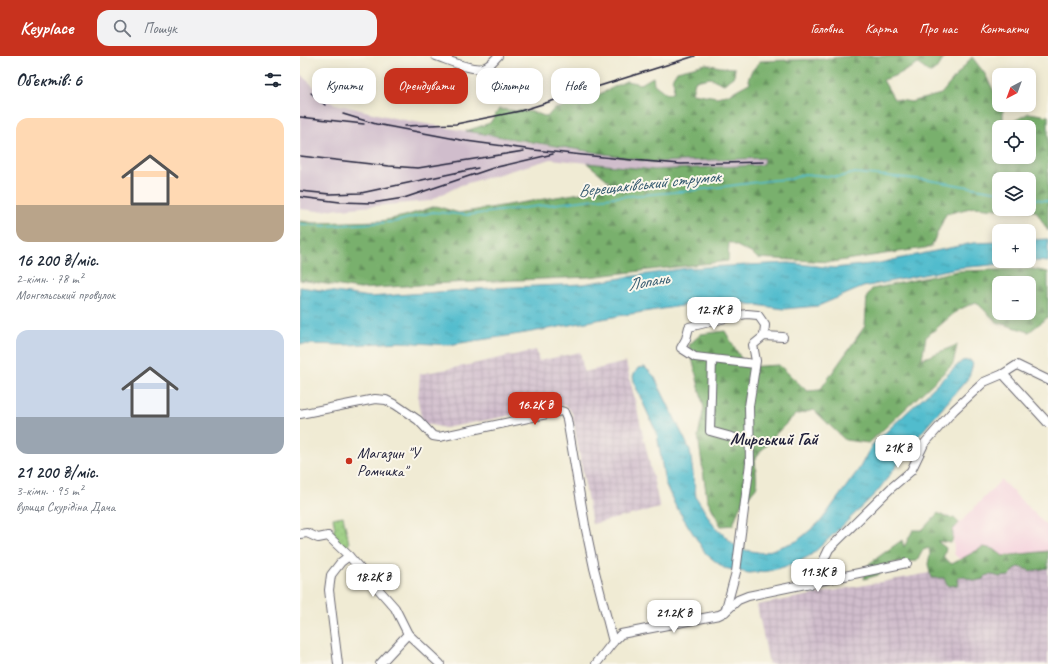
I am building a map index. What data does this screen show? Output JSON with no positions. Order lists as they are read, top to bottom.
{
  "districts": ["Мирський Гай"],
  "water": ["Верещаківський струмок", "Лопань"],
  "places": ["Магазин \"У Ромчика\""],
  "north": "bottom left",
  "page": {
    "header": "Keyplace",
    "search": "Пошук",
    "nav": [
      "Головна",
      "Карта",
      "Про нас",
      "Контакти"
    ],
    "heading": "Об’єктів: 6",
    "map_buttons": ["+", "−"],
    "chip": [
      "Купити",
      "Орендувати",
      "Фільтри",
      "Нове"
    ],
    "list": [
      {
        "name": "16 200 ₴/міс.",
        "note": "2-кімн. · 78 m² · Монгольський провулок"
      },
      {
        "name": "21 200 ₴/міс.",
        "note": "3-кімн. · 95 m² · вулиця Скурідіна Дача"
      }
    ],
    "price": [
      "12.7K ₴",
      "16.2K ₴",
      "21K ₴",
      "11.3K ₴",
      "18.2K ₴",
      "21.2K ₴"
    ]
  }
}
